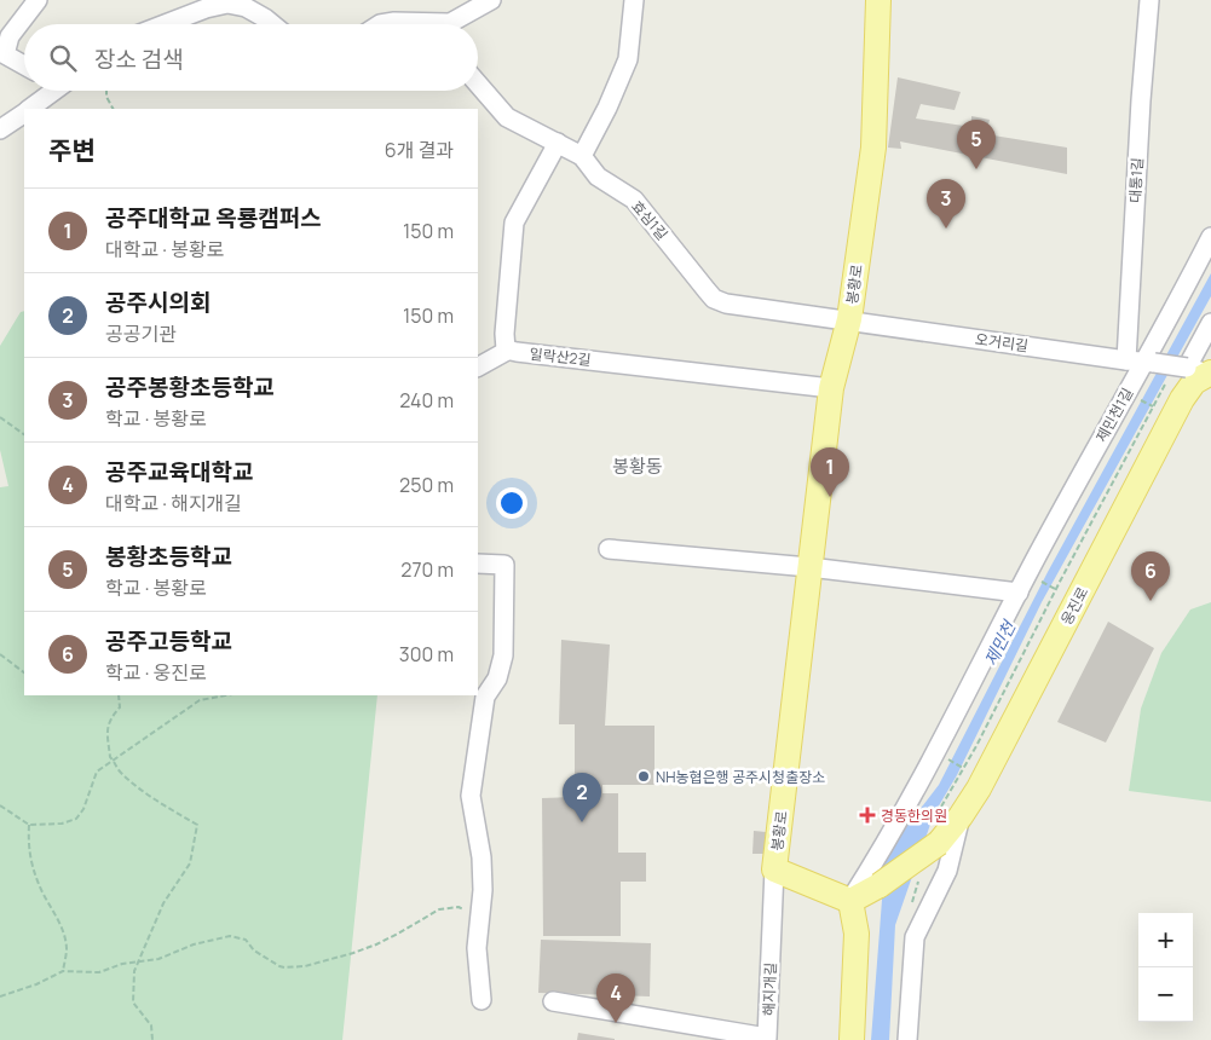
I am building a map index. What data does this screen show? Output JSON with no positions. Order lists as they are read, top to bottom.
{
  "streets": {
    "main road": ["봉황로", "웅진로"],
    "street": [
      "대통1길",
      "효심1길",
      "오거리길",
      "일락산2길",
      "제민천1길",
      "해지개길"
    ]
  },
  "crossings": [
    ["대통1길", "오거리길"],
    ["대통1길", "제민천1길"],
    ["효심1길", "봉황로"],
    ["효심1길", "오거리길"],
    ["효심1길", "일락산2길"],
    ["봉황로", "오거리길"],
    ["봉황로", "일락산2길"],
    ["봉황로", "제민천1길"],
    ["봉황로", "웅진로"],
    ["봉황로", "해지개길"],
    ["오거리길", "제민천1길"],
    ["오거리길", "웅진로"],
    ["제민천1길", "웅진로"]
  ],
  "districts": ["봉황동"],
  "water": ["제민천"],
  "places": {
    "other": ["NH농협은행 공주시청출장소"],
    "health": ["경동한의원"]
  },
  "page": {
    "search": "장소 검색",
    "heading": ["주변", "6개 결과"],
    "pins": [
      "5",
      "3",
      "1",
      "6",
      "2",
      "4"
    ],
    "list": [
      {
        "mark": "1",
        "name": "공주대학교 옥룡캠퍼스",
        "note": "대학교 · 봉황로",
        "value": "150 m"
      },
      {
        "mark": "2",
        "name": "공주시의회",
        "note": "공공기관",
        "value": "150 m"
      },
      {
        "mark": "3",
        "name": "공주봉황초등학교",
        "note": "학교 · 봉황로",
        "value": "240 m"
      },
      {
        "mark": "4",
        "name": "공주교육대학교",
        "note": "대학교 · 해지개길",
        "value": "250 m"
      },
      {
        "mark": "5",
        "name": "봉황초등학교",
        "note": "학교 · 봉황로",
        "value": "270 m"
      },
      {
        "mark": "6",
        "name": "공주고등학교",
        "note": "학교 · 웅진로",
        "value": "300 m"
      }
    ],
    "map_buttons": ["+", "−"]
  }
}
